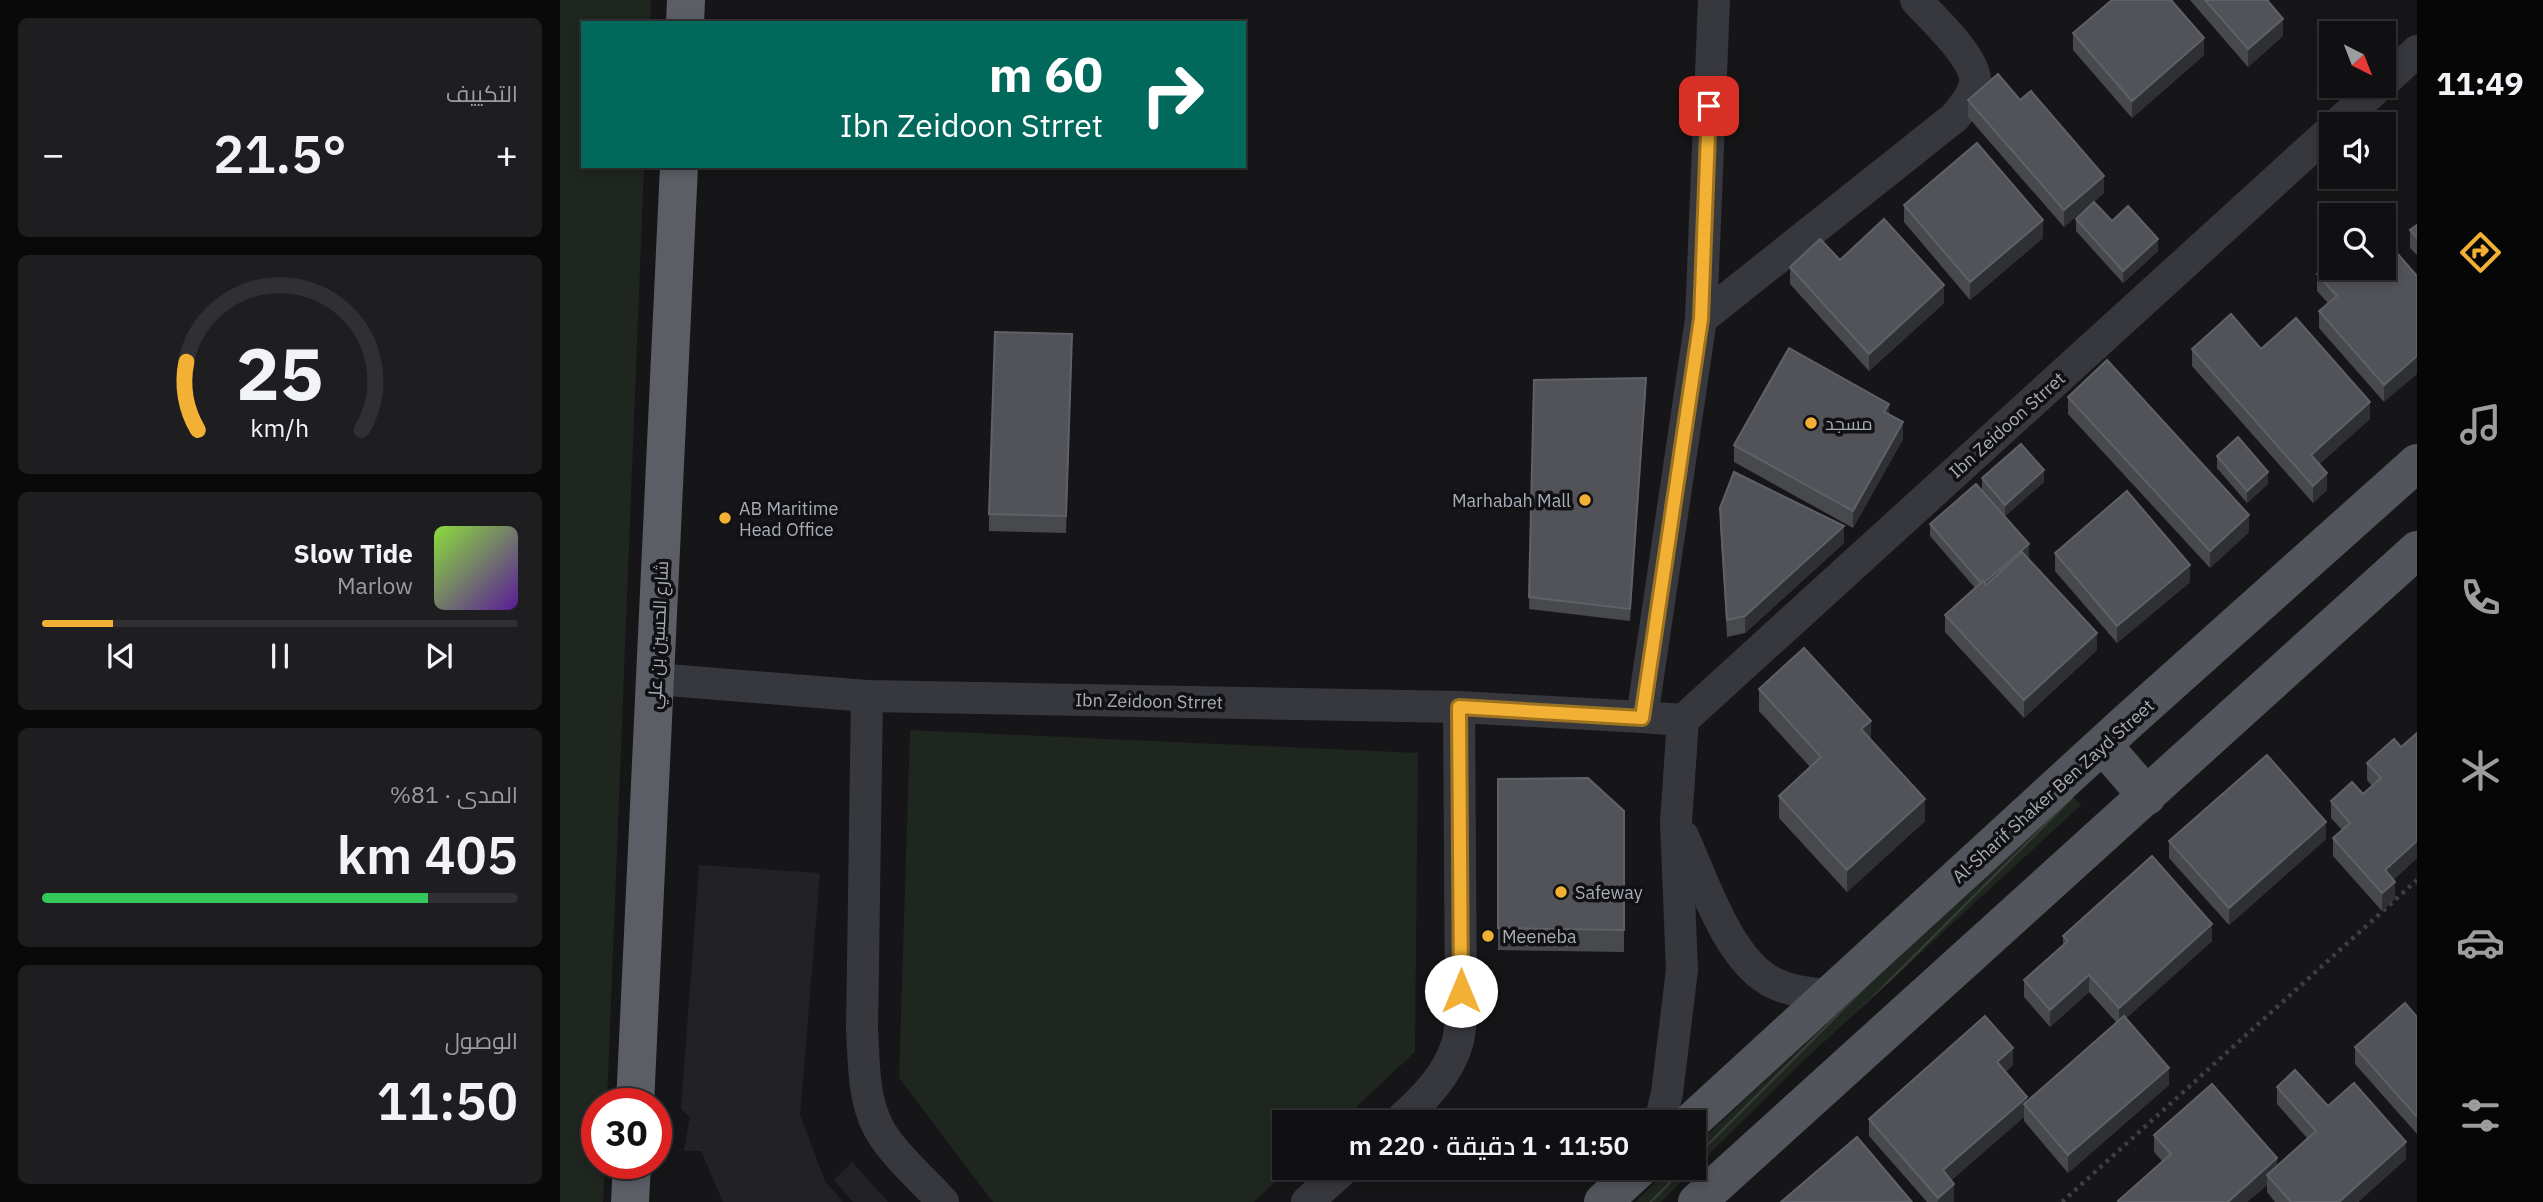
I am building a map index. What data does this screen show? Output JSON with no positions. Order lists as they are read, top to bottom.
{
  "streets": {
    "highway": ["شارع الحسين بن علي"],
    "main road": ["Al-Sharif Shaker Ben Zayd Street"],
    "street": ["Ibn Zeidoon Strret"]
  },
  "crossings": [
    ["Ibn Zeidoon Strret", "شارع الحسين بن علي"]
  ],
  "places": [
    "مسجد",
    "Marhabah Mall",
    "AB Maritime Head Office",
    "Safeway",
    "Meeneba"
  ],
  "north": "bottom right",
  "page": {
    "tabs": "11:49",
    "tile": [
      "التكييف",
      ["المدى · 81%", "405 km"],
      ["الوصول", "11:50"]
    ],
    "turn": ["60 m", "Ibn Zeidoon Strret"],
    "heat": ["−", "21.5°", "+"],
    "song": ["Slow Tide", "Marlow"],
    "limit": "30",
    "trip": "11:50 · 1 دقيقة · 220 m",
    "gauge": ["25", "km/h"]
  }
}
